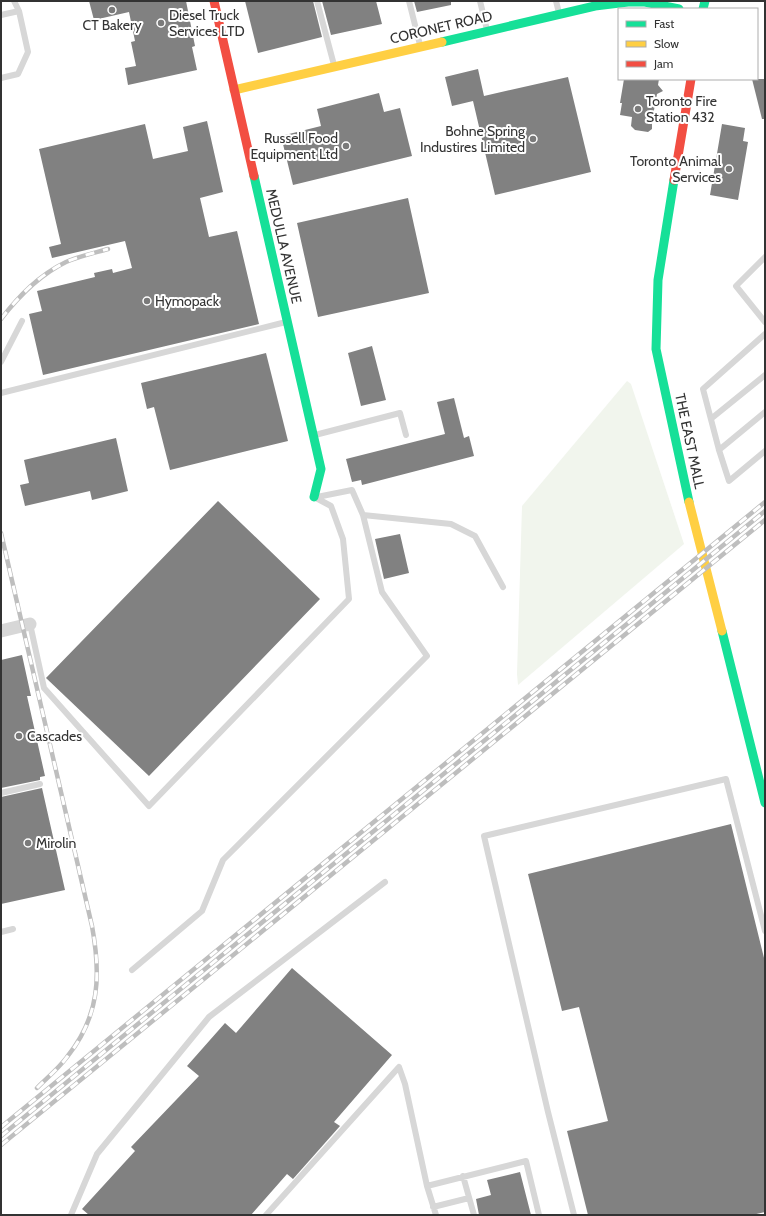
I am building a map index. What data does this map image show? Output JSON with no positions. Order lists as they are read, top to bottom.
{
  "streets": {
    "street": ["CORONET ROAD", "MEDULLA AVENUE", "THE EAST MALL"]
  },
  "crossings": [
    ["CORONET ROAD", "MEDULLA AVENUE"]
  ],
  "places": [
    "CT Bakery",
    "Diesel Truck Services LTD",
    "Toronto Fire Station 432",
    "Bohne Spring Industires Limited",
    "Russell Food Equipment Ltd",
    "Toronto Animal Services",
    "Hymopack",
    "Cascades",
    "Mirolin"
  ],
  "legend": ["Fast", "Slow", "Jam"]
}
